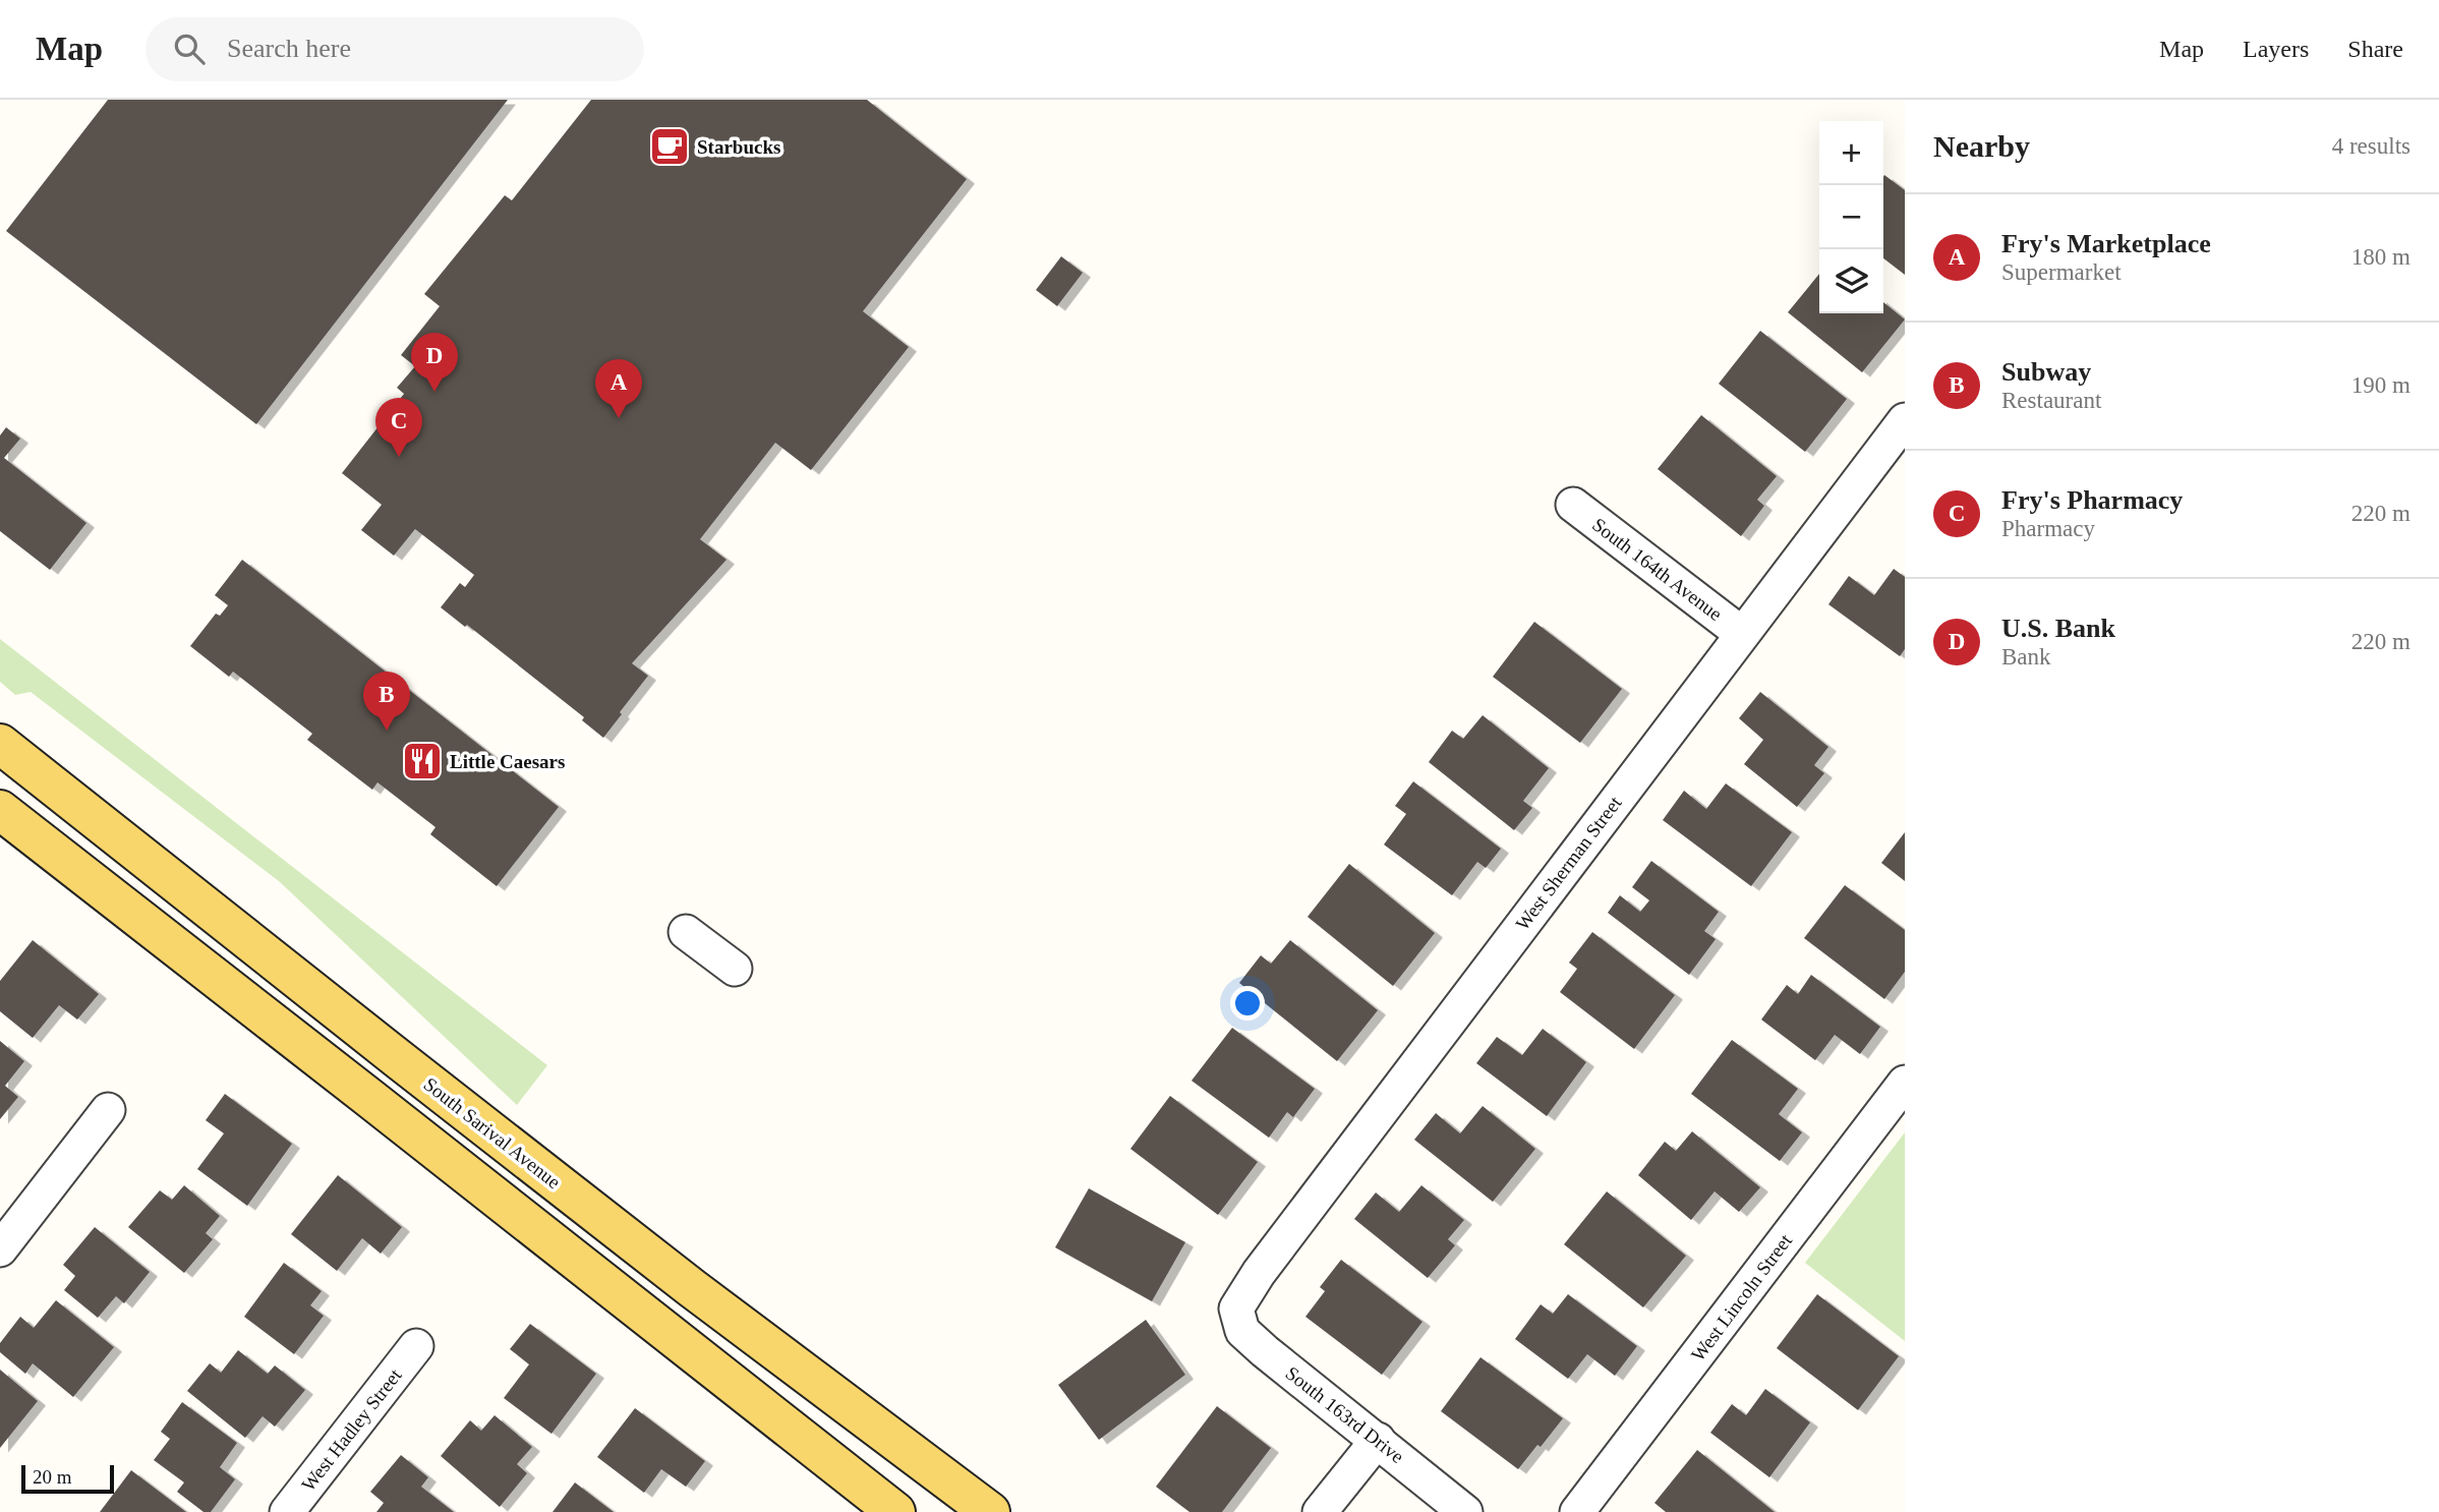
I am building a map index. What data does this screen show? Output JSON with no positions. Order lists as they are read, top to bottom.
{
  "streets": {
    "main road": ["South Sarival Avenue"],
    "street": [
      "South 164th Avenue",
      "West Sherman Street",
      "West Lincoln Street",
      "South 163rd Drive",
      "West Hadley Street"
    ]
  },
  "crossings": [
    ["South 164th Avenue", "West Sherman Street"],
    ["West Sherman Street", "South 163rd Drive"]
  ],
  "places": {
    "cafe": ["Starbucks"],
    "restaurant": ["Little Caesars"]
  },
  "scale_bar": "20 m",
  "page": {
    "header": "Map",
    "search": "Search here",
    "nav": ["Map", "Layers", "Share"],
    "heading": ["Nearby", "4 results"],
    "map_buttons": ["+", "−"],
    "list": [
      {
        "mark": "A",
        "name": "Fry's Marketplace",
        "note": "Supermarket",
        "value": "180 m"
      },
      {
        "mark": "B",
        "name": "Subway",
        "note": "Restaurant",
        "value": "190 m"
      },
      {
        "mark": "C",
        "name": "Fry's Pharmacy",
        "note": "Pharmacy",
        "value": "220 m"
      },
      {
        "mark": "D",
        "name": "U.S. Bank",
        "note": "Bank",
        "value": "220 m"
      }
    ],
    "pins": [
      "D",
      "A",
      "C",
      "B"
    ],
    "scale": "20 m"
  }
}
